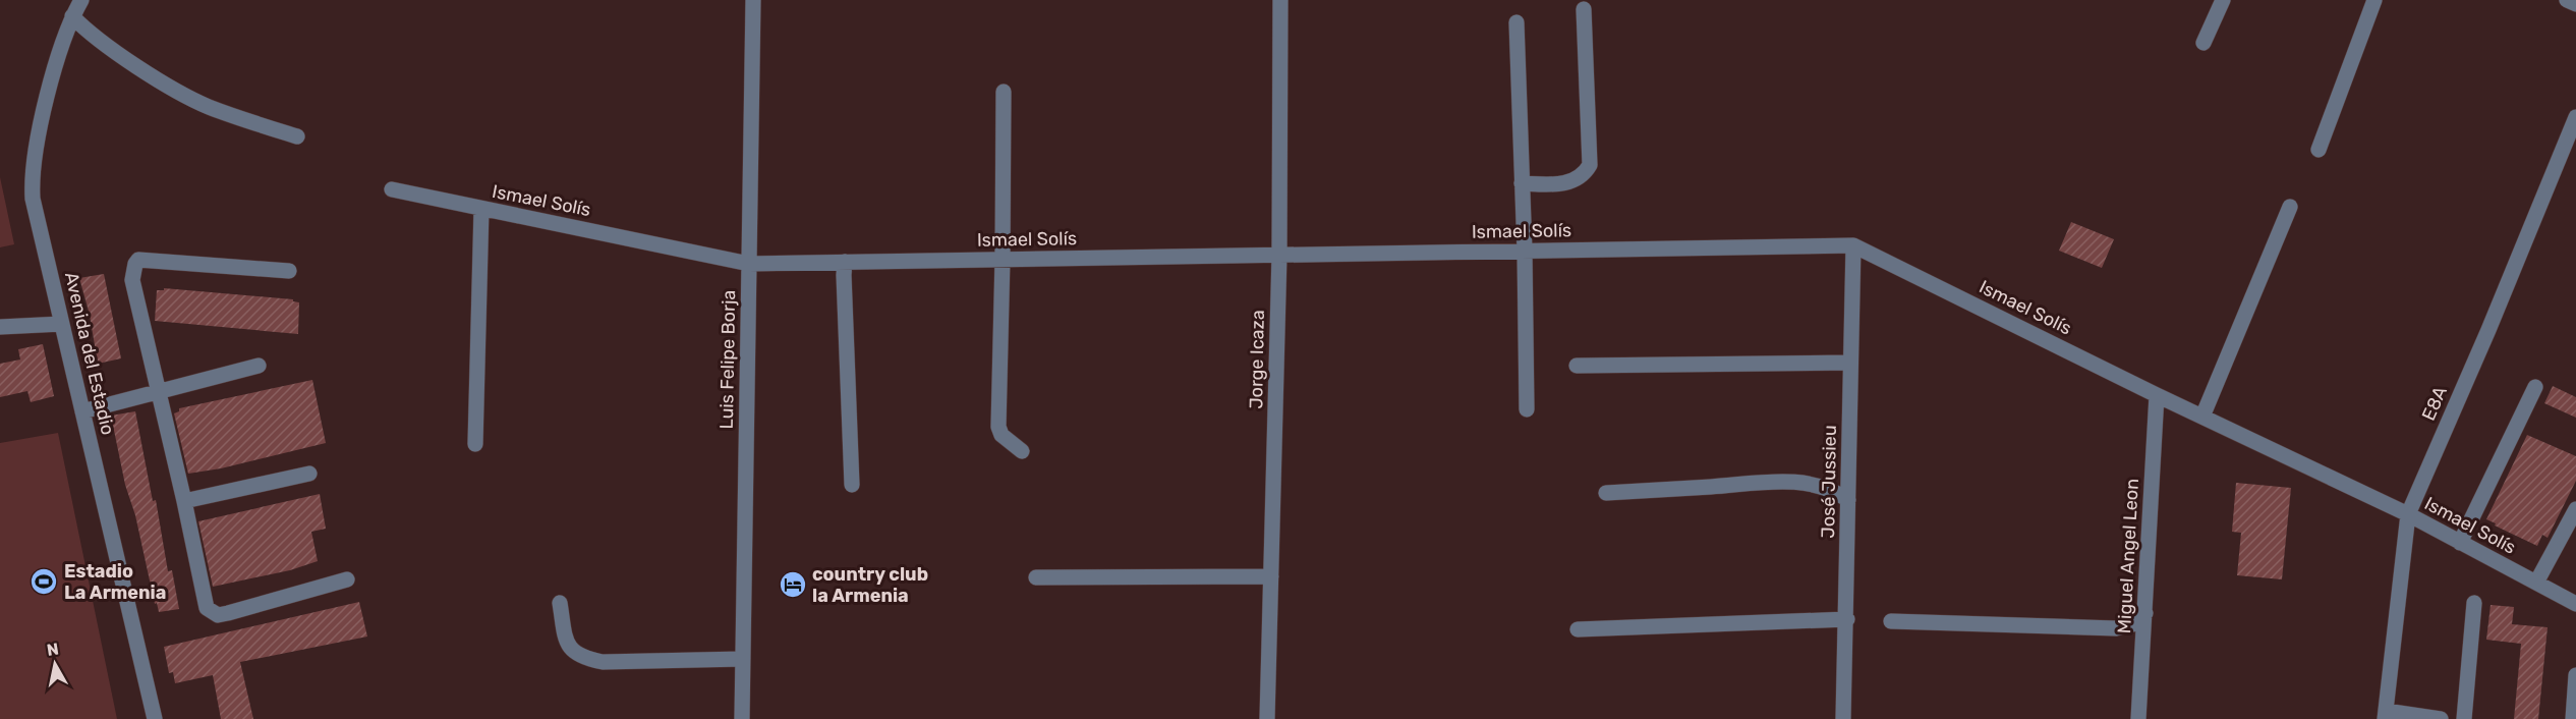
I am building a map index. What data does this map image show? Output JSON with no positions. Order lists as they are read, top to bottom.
{
  "streets": {
    "street": [
      "Ismael Solís",
      "Avenida del Estadio",
      "Luis Felipe Borja",
      "Jorge Icaza",
      "E8A",
      "José Jussieu",
      "Miguel Angel Leon"
    ]
  },
  "crossings": [
    ["Ismael Solís", "Luis Felipe Borja"],
    ["Ismael Solís", "Jorge Icaza"],
    ["Ismael Solís", "E8A"],
    ["Ismael Solís", "José Jussieu"],
    ["Ismael Solís", "Miguel Angel Leon"]
  ],
  "places": {
    "sports": ["Estadio La Armenia"],
    "hotel": ["country club la Armenia"]
  },
  "north": "top"
}
